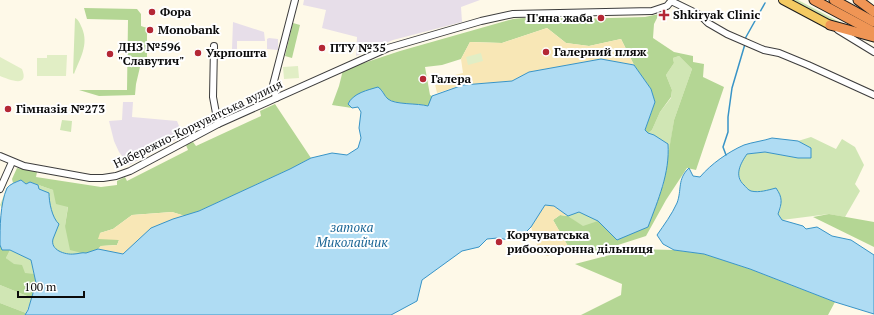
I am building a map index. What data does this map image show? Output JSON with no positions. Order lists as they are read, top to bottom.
{
  "streets": {
    "street": ["Набережно-Корчуватська вулиця"]
  },
  "water": ["затока Миколайчик"],
  "places": {
    "other": [
      "Фора",
      "П'яна жаба",
      "Monobank",
      "ПТУ №35",
      "Галерний пляж",
      "Укрпошта",
      "ДНЗ №596 \"Славутич\"",
      "Галера",
      "Гімназія №273",
      "Корчуватська рибоохоронна дільниця"
    ],
    "health": ["Shkiryak Clinic"]
  },
  "scale_bar": "100 m"
}
